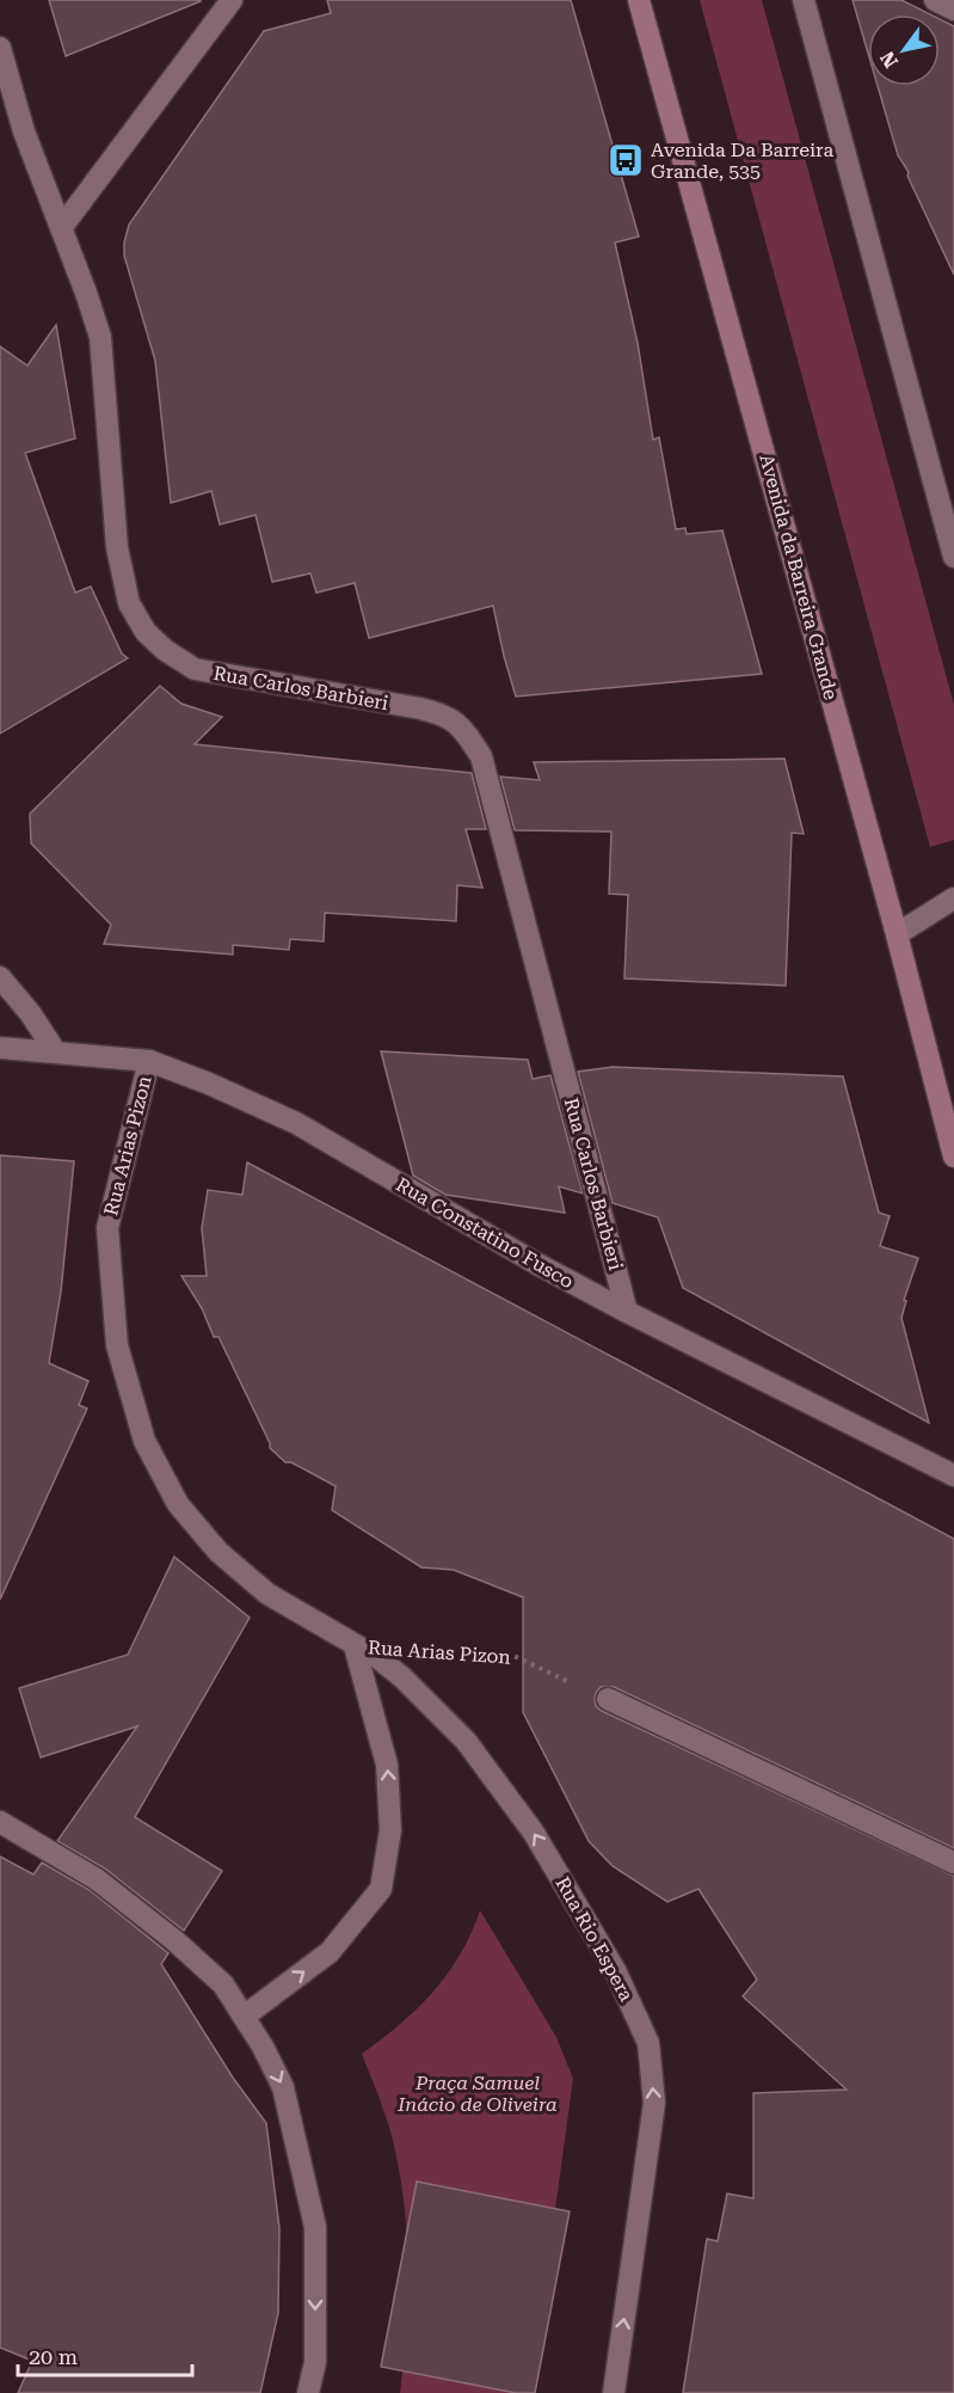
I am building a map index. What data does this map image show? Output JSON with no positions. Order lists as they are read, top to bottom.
{
  "streets": {
    "main road": ["Avenida da Barreira Grande"],
    "street": [
      "Rua Carlos Barbieri",
      "Rua Arias Pizon",
      "Rua Constatino Fusco",
      "Rua Rio Espera"
    ]
  },
  "crossings": [
    ["Rua Carlos Barbieri", "Rua Constatino Fusco"],
    ["Rua Arias Pizon", "Rua Constatino Fusco"],
    ["Rua Arias Pizon", "Rua Rio Espera"]
  ],
  "one_way": ["Rua Rio Espera"],
  "parks": ["Praça Samuel Inácio de Oliveira"],
  "places": {
    "bus stop": ["Avenida Da Barreira Grande, 535"]
  },
  "scale_bar": "20 m",
  "north": "bottom left"
}
